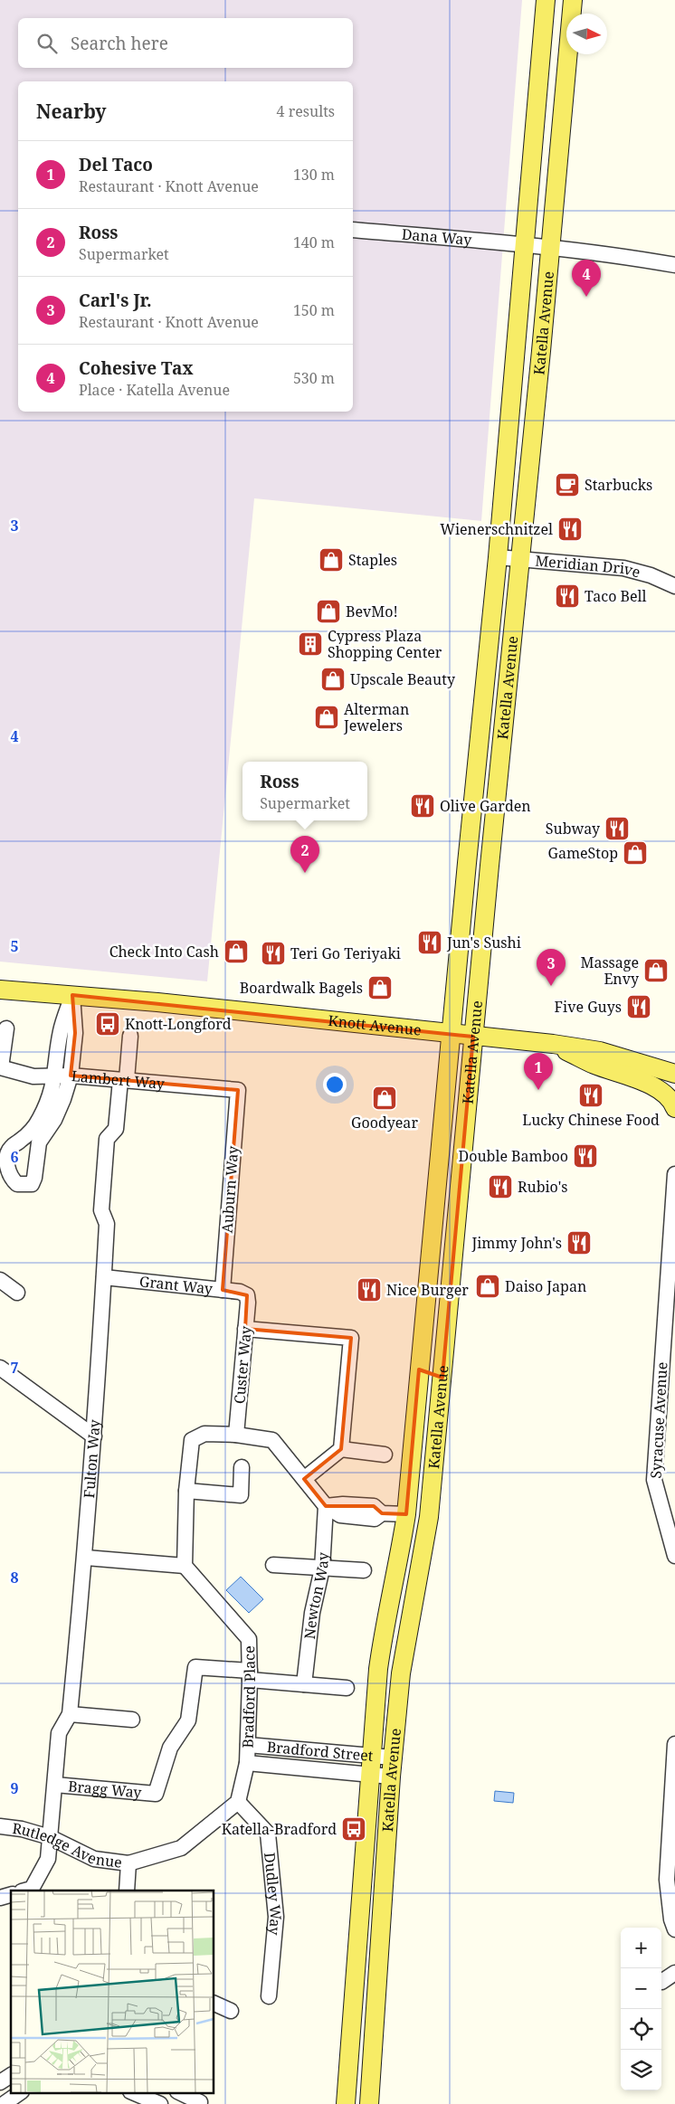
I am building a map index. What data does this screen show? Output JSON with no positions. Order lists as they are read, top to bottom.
{
  "streets": {
    "main road": ["Katella Avenue", "Knott Avenue"],
    "street": [
      "Dana Way",
      "Meridian Drive",
      "Lambert Way",
      "Auburn Way",
      "Grant Way",
      "Custer Way",
      "Syracuse Avenue",
      "Fulton Way",
      "Newton Way",
      "Bradford Place",
      "Bradford Street",
      "Bragg Way",
      "Rutledge Avenue",
      "Dudley Way"
    ]
  },
  "crossings": [
    ["Dana Way", "Katella Avenue"],
    ["Katella Avenue", "Meridian Drive"],
    ["Katella Avenue", "Knott Avenue"],
    ["Katella Avenue", "Bradford Street"],
    ["Lambert Way", "Auburn Way"],
    ["Lambert Way", "Fulton Way"],
    ["Auburn Way", "Grant Way"],
    ["Grant Way", "Custer Way"],
    ["Grant Way", "Fulton Way"],
    ["Fulton Way", "Bragg Way"],
    ["Fulton Way", "Rutledge Avenue"],
    ["Bradford Place", "Bradford Street"],
    ["Bradford Place", "Bragg Way"],
    ["Rutledge Avenue", "Dudley Way"]
  ],
  "places": {
    "cafe": ["Starbucks"],
    "restaurant": [
      "Wienerschnitzel",
      "Taco Bell",
      "Olive Garden",
      "Subway",
      "Jun's Sushi",
      "Teri Go Teriyaki",
      "Five Guys",
      "Lucky Chinese Food",
      "Double Bamboo",
      "Rubio's",
      "Jimmy John's",
      "Nice Burger"
    ],
    "shop": [
      "Staples",
      "BevMo!",
      "Upscale Beauty",
      "Alterman Jewelers",
      "GameStop",
      "Check Into Cash",
      "Massage Envy",
      "Boardwalk Bagels",
      "Goodyear",
      "Daiso Japan"
    ],
    "building": ["Cypress Plaza Shopping Center"],
    "bus stop": ["Knott-Longford", "Katella-Bradford"]
  },
  "north": "right",
  "page": {
    "search": "Search here",
    "heading": ["Nearby", "4 results"],
    "list": [
      {
        "mark": "1",
        "name": "Del Taco",
        "note": "Restaurant · Knott Avenue",
        "value": "130 m"
      },
      {
        "mark": "2",
        "name": "Ross",
        "note": "Supermarket",
        "value": "140 m"
      },
      {
        "mark": "3",
        "name": "Carl's Jr.",
        "note": "Restaurant · Knott Avenue",
        "value": "150 m"
      },
      {
        "mark": "4",
        "name": "Cohesive Tax",
        "note": "Place · Katella Avenue",
        "value": "530 m"
      }
    ],
    "pins": [
      "4",
      "2",
      "3",
      "1"
    ],
    "popup": ["Ross", "Supermarket"],
    "map_buttons": ["+", "−"]
  },
  "grid": {
    "rows": [
      "3",
      "4",
      "5",
      "6",
      "7",
      "8",
      "9"
    ]
  }
}
